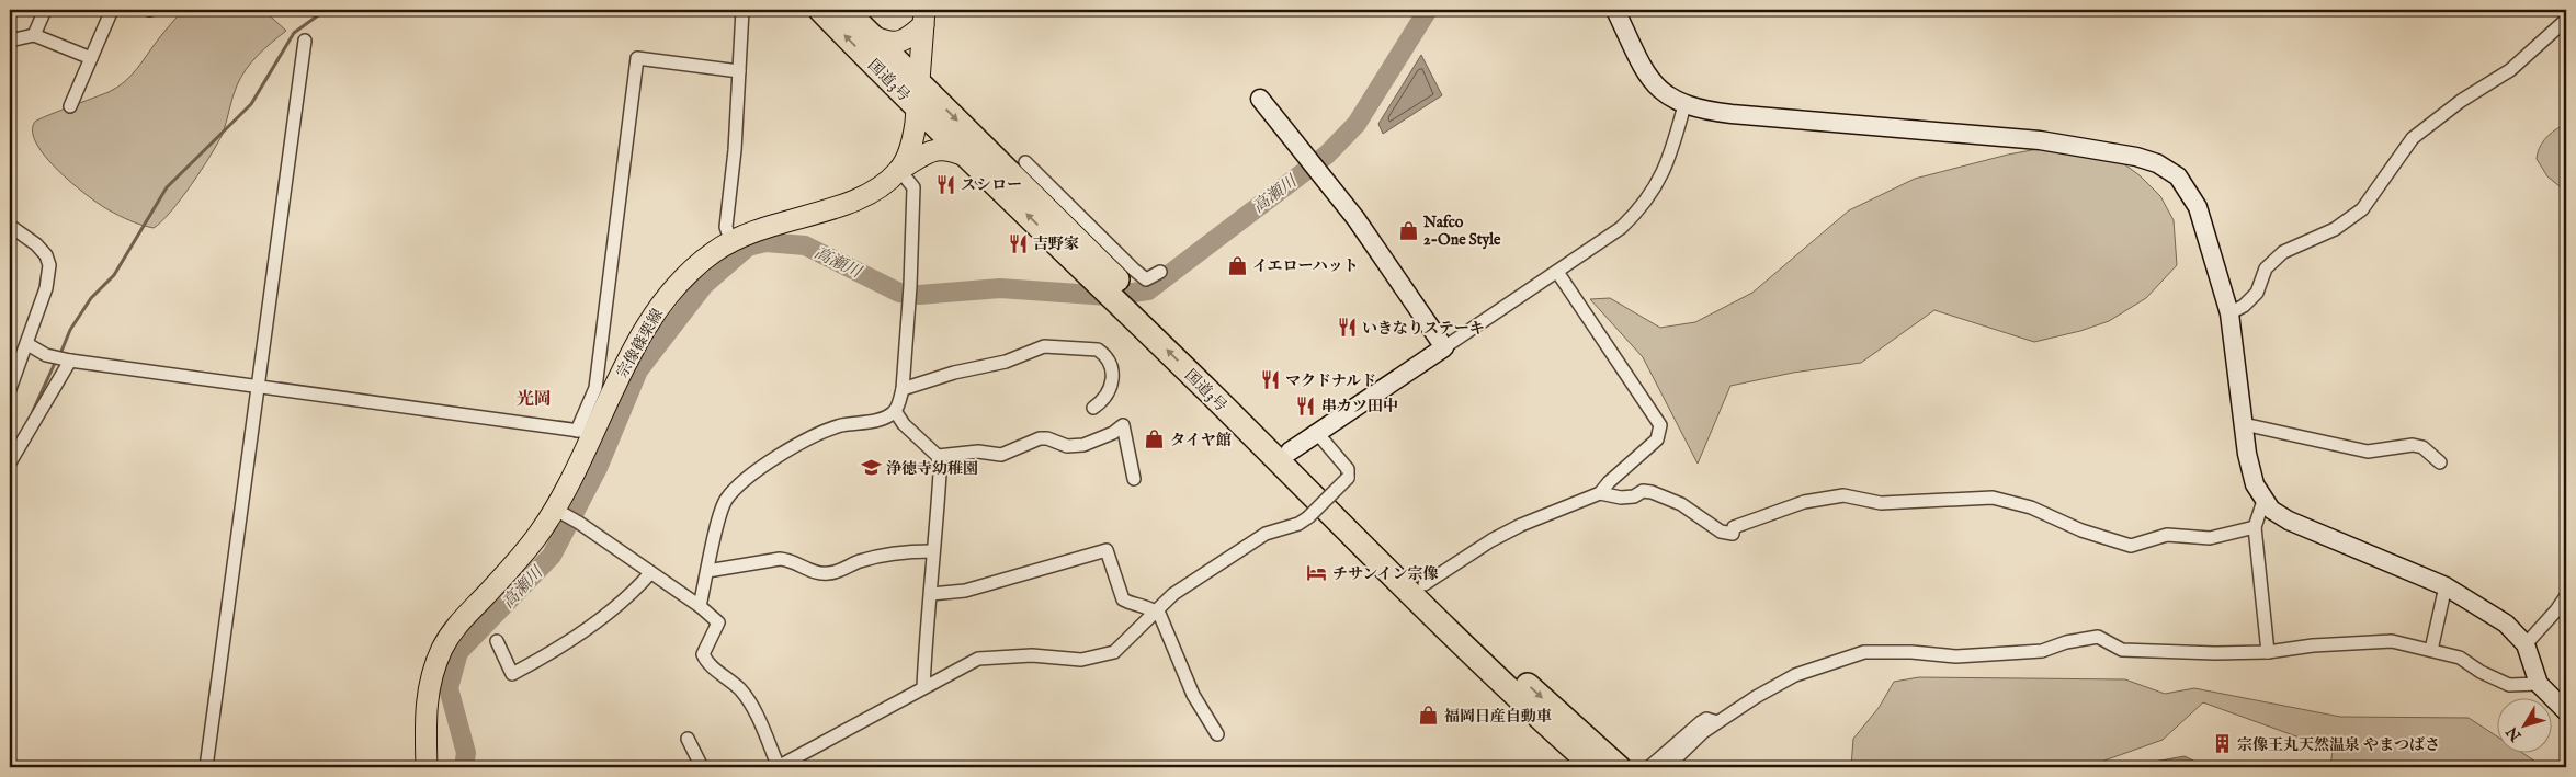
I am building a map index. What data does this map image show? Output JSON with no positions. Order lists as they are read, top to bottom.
{
  "streets": {
    "highway": ["国道3号"],
    "main road": ["宗像篠栗線"]
  },
  "crossings": [
    ["国道3号", "宗像篠栗線"]
  ],
  "districts": ["光岡"],
  "water": ["高瀬川"],
  "places": {
    "restaurant": [
      "スシロー",
      "吉野家",
      "いきなりステーキ",
      "マクドナルド",
      "串カツ田中"
    ],
    "shop": [
      "Nafco 2-One Style",
      "イエローハット",
      "タイヤ館",
      "福岡日産自動車"
    ],
    "school or university": ["浄徳寺幼稚園"],
    "hotel": ["チサンイン宗像"],
    "building": ["宗像王丸天然温泉 やまつばさ"]
  },
  "north": "bottom left"
}
